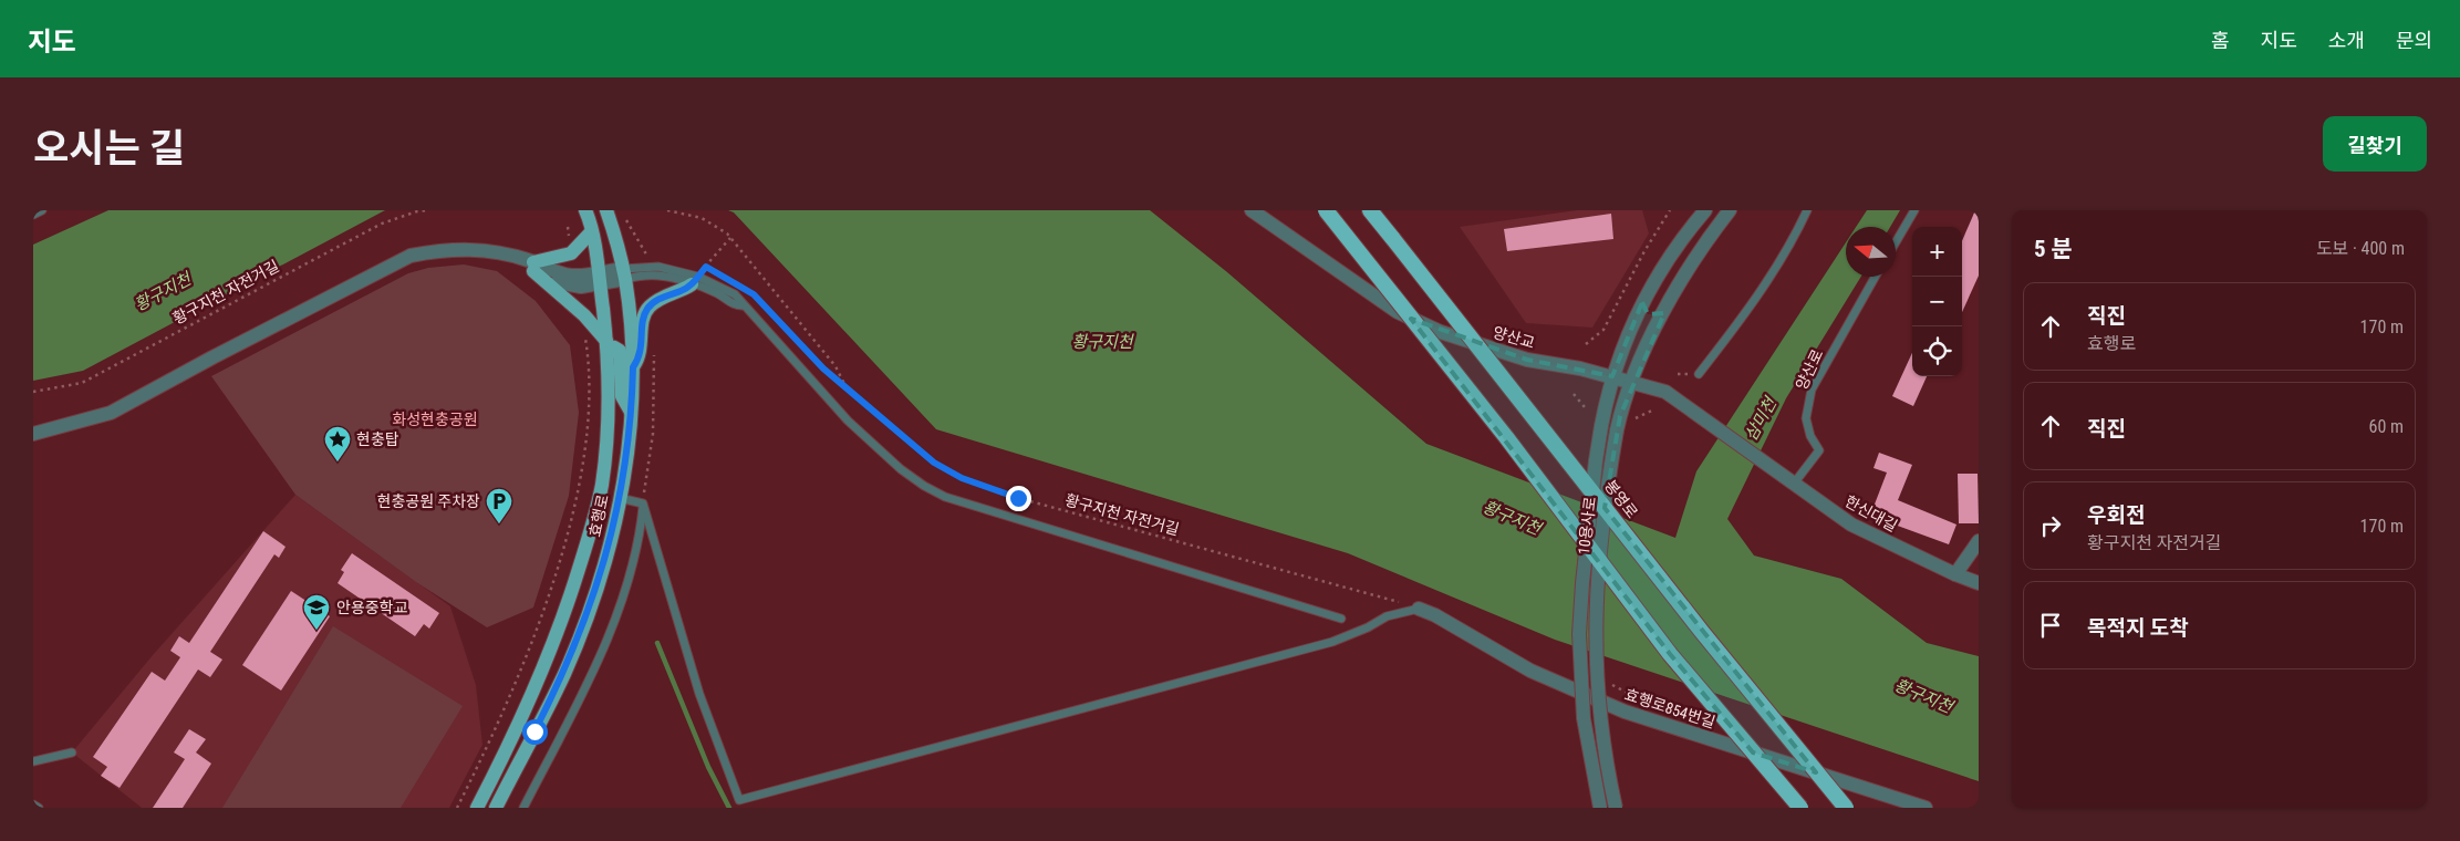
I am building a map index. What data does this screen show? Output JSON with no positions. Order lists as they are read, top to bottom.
{
  "streets": {
    "highway": ["봉영로"],
    "main road": ["효행로"],
    "street": [
      "양산교",
      "한신대길",
      "10용사로",
      "효행로854번길"
    ],
    "lane": ["양산로"],
    "path": ["황구지천 자전거길"]
  },
  "crossings": [
    ["황구지천 자전거길", "효행로854번길"],
    ["양산교", "한신대길"],
    ["양산교", "10용사로"],
    ["양산로", "한신대길"]
  ],
  "water": ["황구지천", "삼미천"],
  "parks": ["화성현충공원"],
  "places": {
    "place": ["현충탑"],
    "parking": ["현충공원 주차장"],
    "school or university": ["안용중학교"]
  },
  "north": "left",
  "page": {
    "header": "지도",
    "nav": [
      "홈",
      "지도",
      "소개",
      "문의"
    ],
    "title": "오시는 길",
    "buttons": "길찾기",
    "heading": ["5 분", "도보 · 400 m"],
    "map_buttons": ["+", "−"],
    "list": [
      ["직진", "효행로", "170 m"],
      ["직진", "60 m"],
      ["우회전", "황구지천 자전거길", "170 m"],
      "목적지 도착"
    ]
  }
}
